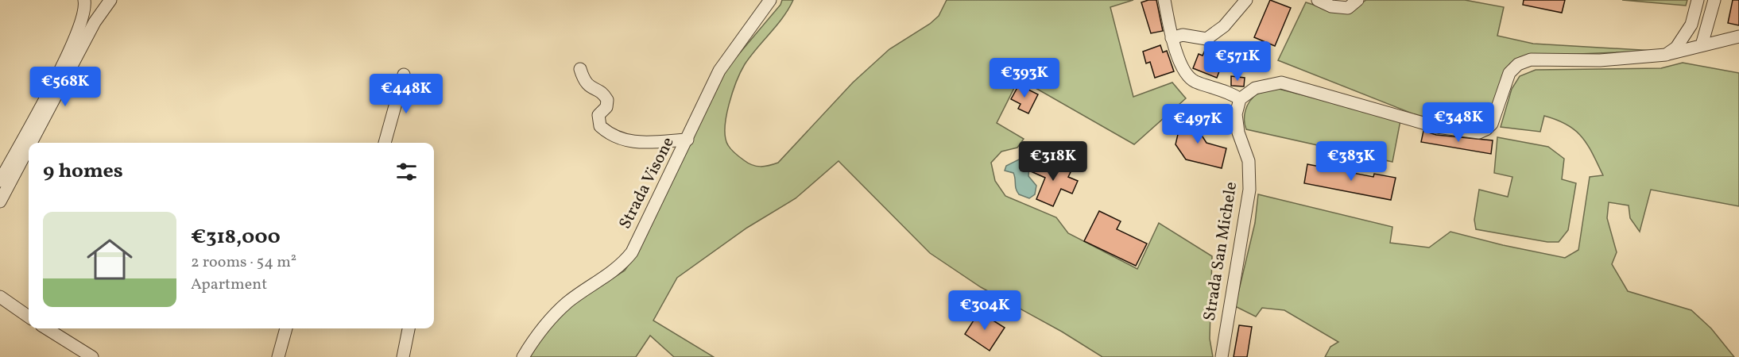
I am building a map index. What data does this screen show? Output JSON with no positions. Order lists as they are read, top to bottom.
{
  "streets": {
    "street": ["Strada Visone", "Strada San Michele"]
  },
  "page": {
    "price": [
      "€571K",
      "€393K",
      "€568K",
      "€448K",
      "€348K",
      "€497K",
      "€318K",
      "€383K",
      "€304K"
    ],
    "heading": "9 homes",
    "list": [
      {
        "name": "€318,000",
        "note": "2 rooms · 54 m² · Apartment"
      }
    ]
  }
}
